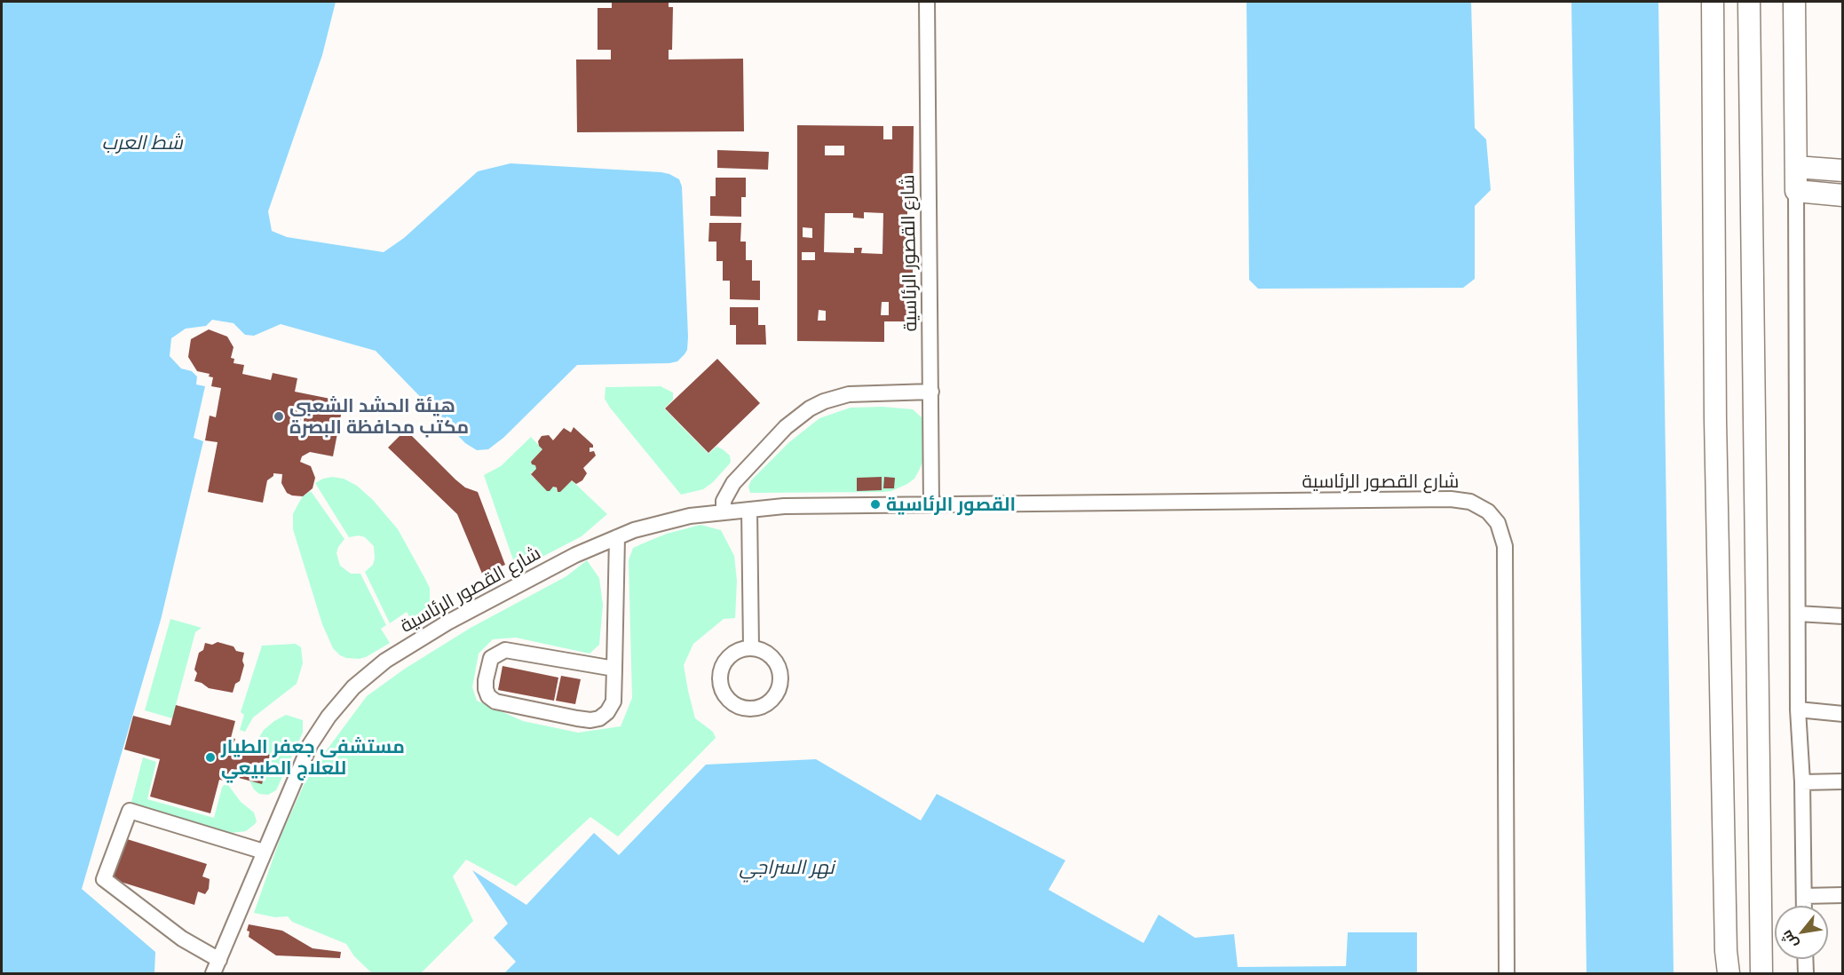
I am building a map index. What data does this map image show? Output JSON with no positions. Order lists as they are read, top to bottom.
{
  "streets": {
    "street": ["شارع القصور الرئاسية"]
  },
  "water": ["شط العرب", "نهر السراجي"],
  "places": ["هيئة الحشد الشعبي مكتب محافظة البصرة", "القصور الرئاسية", "مستشفى جعفر الطيار للعلاج الطبيعي"],
  "north": "bottom left"
}
